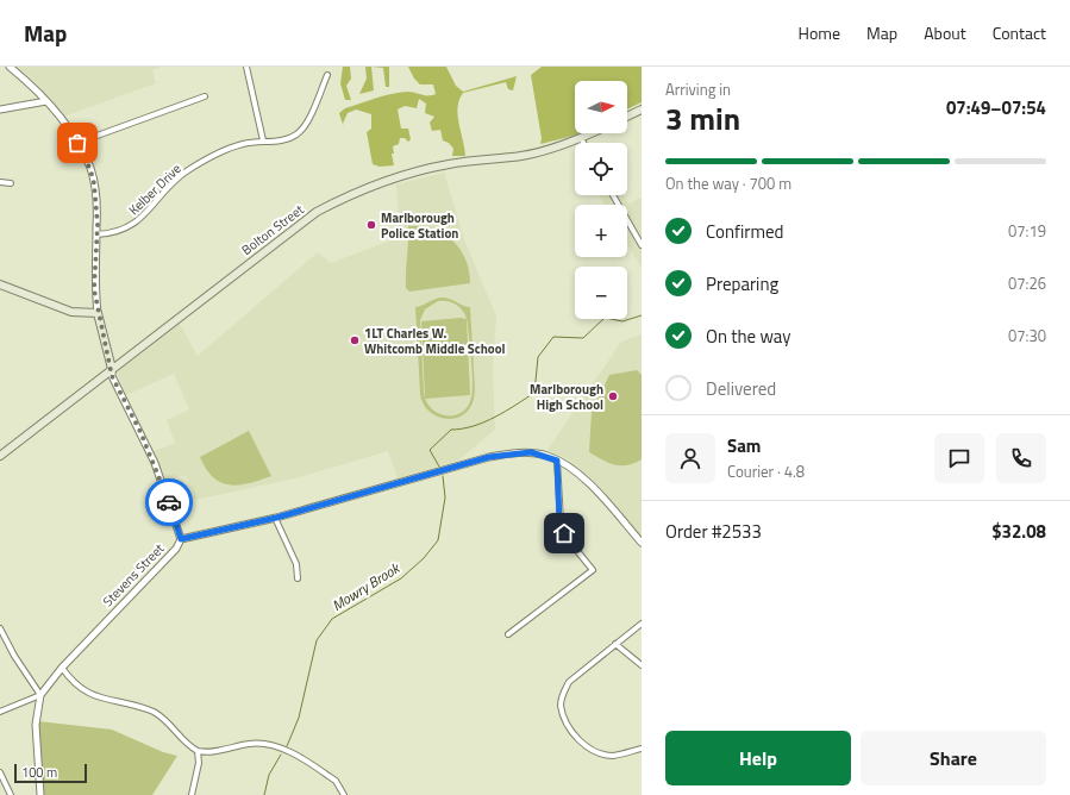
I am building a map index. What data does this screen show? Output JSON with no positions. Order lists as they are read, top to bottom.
{
  "streets": {
    "main road": ["Bolton Street"],
    "street": ["Kelber Drive", "Stevens Street"]
  },
  "water": ["Mowry Brook"],
  "places": ["Marlborough Police Station", "1LT Charles W. Whitcomb Middle School", "Marlborough High School"],
  "scale_bar": "100 m",
  "north": "right",
  "page": {
    "header": "Map",
    "nav": [
      "Home",
      "Map",
      "About",
      "Contact"
    ],
    "heading": ["3 min", "Arriving in", "07:49–07:54"],
    "panel": [
      "Sam",
      "Courier · 4.8",
      "Order #2533",
      "$32.08"
    ],
    "map_buttons": ["+", "−"],
    "bar": "On the way · 700 m",
    "list": [
      ["Confirmed", "07:19"],
      ["Preparing", "07:26"],
      ["On the way", "07:30"],
      "Delivered"
    ],
    "buttons": ["Help", "Share"],
    "scale": "100 m"
  }
}
